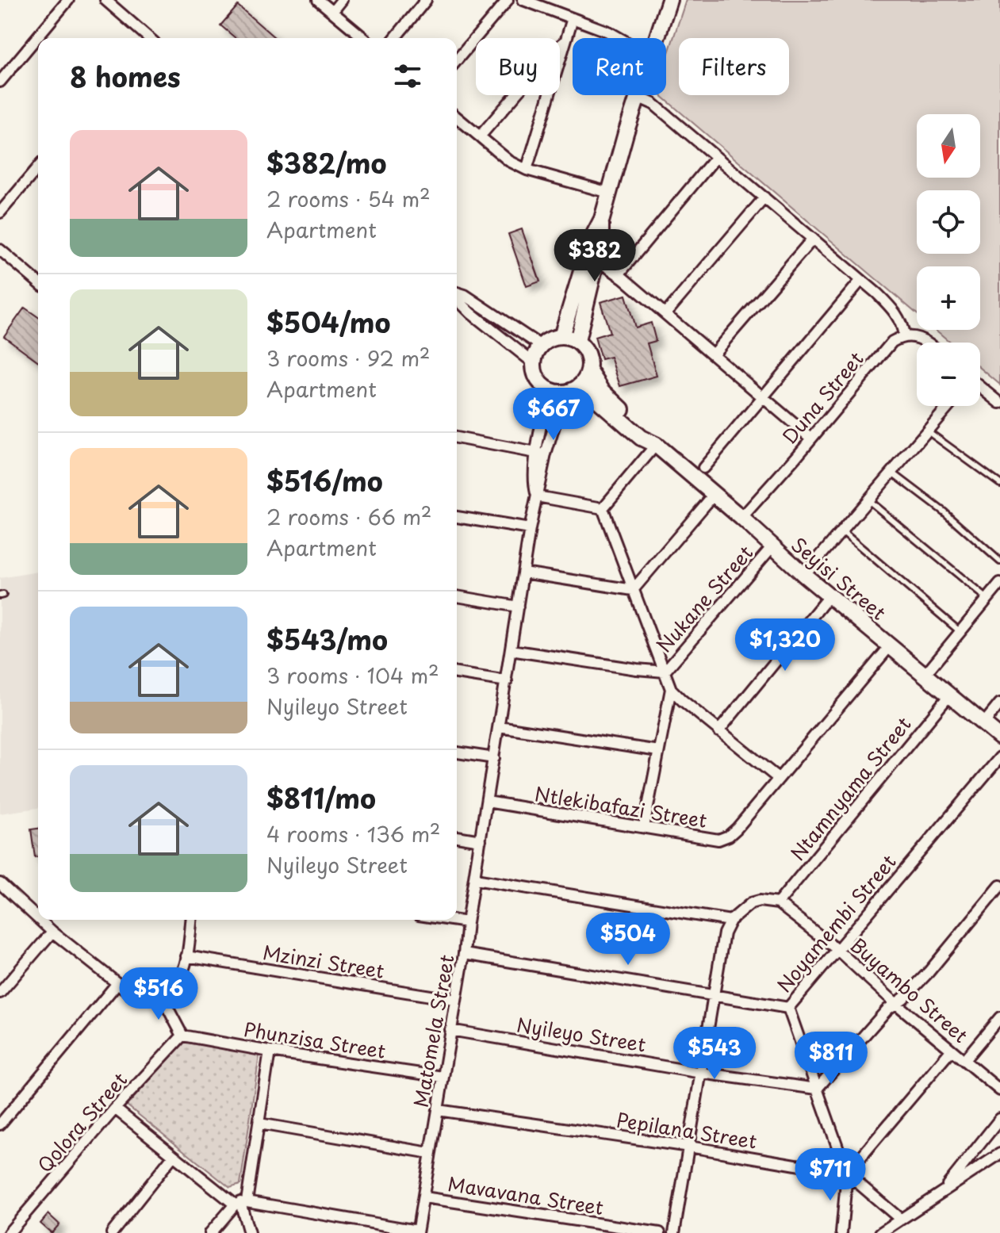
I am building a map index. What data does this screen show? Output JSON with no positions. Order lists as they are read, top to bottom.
{
  "streets": {
    "street": [
      "Duna Street",
      "Seyisi Street",
      "Nukane Street",
      "Ntamnyama Street",
      "Ntlekibafazi Street",
      "Noyamembi Street",
      "Mzinzi Street",
      "Buyambo Street",
      "Matomela Street",
      "Nyileyo Street",
      "Phunzisa Street",
      "Qolora Street",
      "Pepilana Street",
      "Mavavana Street"
    ]
  },
  "crossings": [
    ["Duna Street", "Seyisi Street"],
    ["Seyisi Street", "Nukane Street"],
    ["Seyisi Street", "Ntamnyama Street"],
    ["Seyisi Street", "Ntlekibafazi Street"],
    ["Seyisi Street", "Matomela Street"],
    ["Nukane Street", "Matomela Street"],
    ["Ntamnyama Street", "Buyambo Street"],
    ["Ntlekibafazi Street", "Matomela Street"],
    ["Noyamembi Street", "Buyambo Street"],
    ["Noyamembi Street", "Matomela Street"],
    ["Mzinzi Street", "Matomela Street"],
    ["Matomela Street", "Nyileyo Street"],
    ["Matomela Street", "Phunzisa Street"],
    ["Matomela Street", "Pepilana Street"],
    ["Matomela Street", "Mavavana Street"],
    ["Phunzisa Street", "Qolora Street"]
  ],
  "north": "bottom",
  "page": {
    "chip": ["Buy", "Rent", "Filters"],
    "heading": "8 homes",
    "map_buttons": ["+", "−"],
    "list": [
      {
        "name": "$382/mo",
        "note": "2 rooms · 54 m² · Apartment"
      },
      {
        "name": "$504/mo",
        "note": "3 rooms · 92 m² · Apartment"
      },
      {
        "name": "$516/mo",
        "note": "2 rooms · 66 m² · Apartment"
      },
      {
        "name": "$543/mo",
        "note": "3 rooms · 104 m² · Nyileyo Street"
      },
      {
        "name": "$811/mo",
        "note": "4 rooms · 136 m² · Nyileyo Street"
      }
    ],
    "price": [
      "$382",
      "$667",
      "$1,320",
      "$504",
      "$516",
      "$543",
      "$811",
      "$711"
    ]
  }
}
